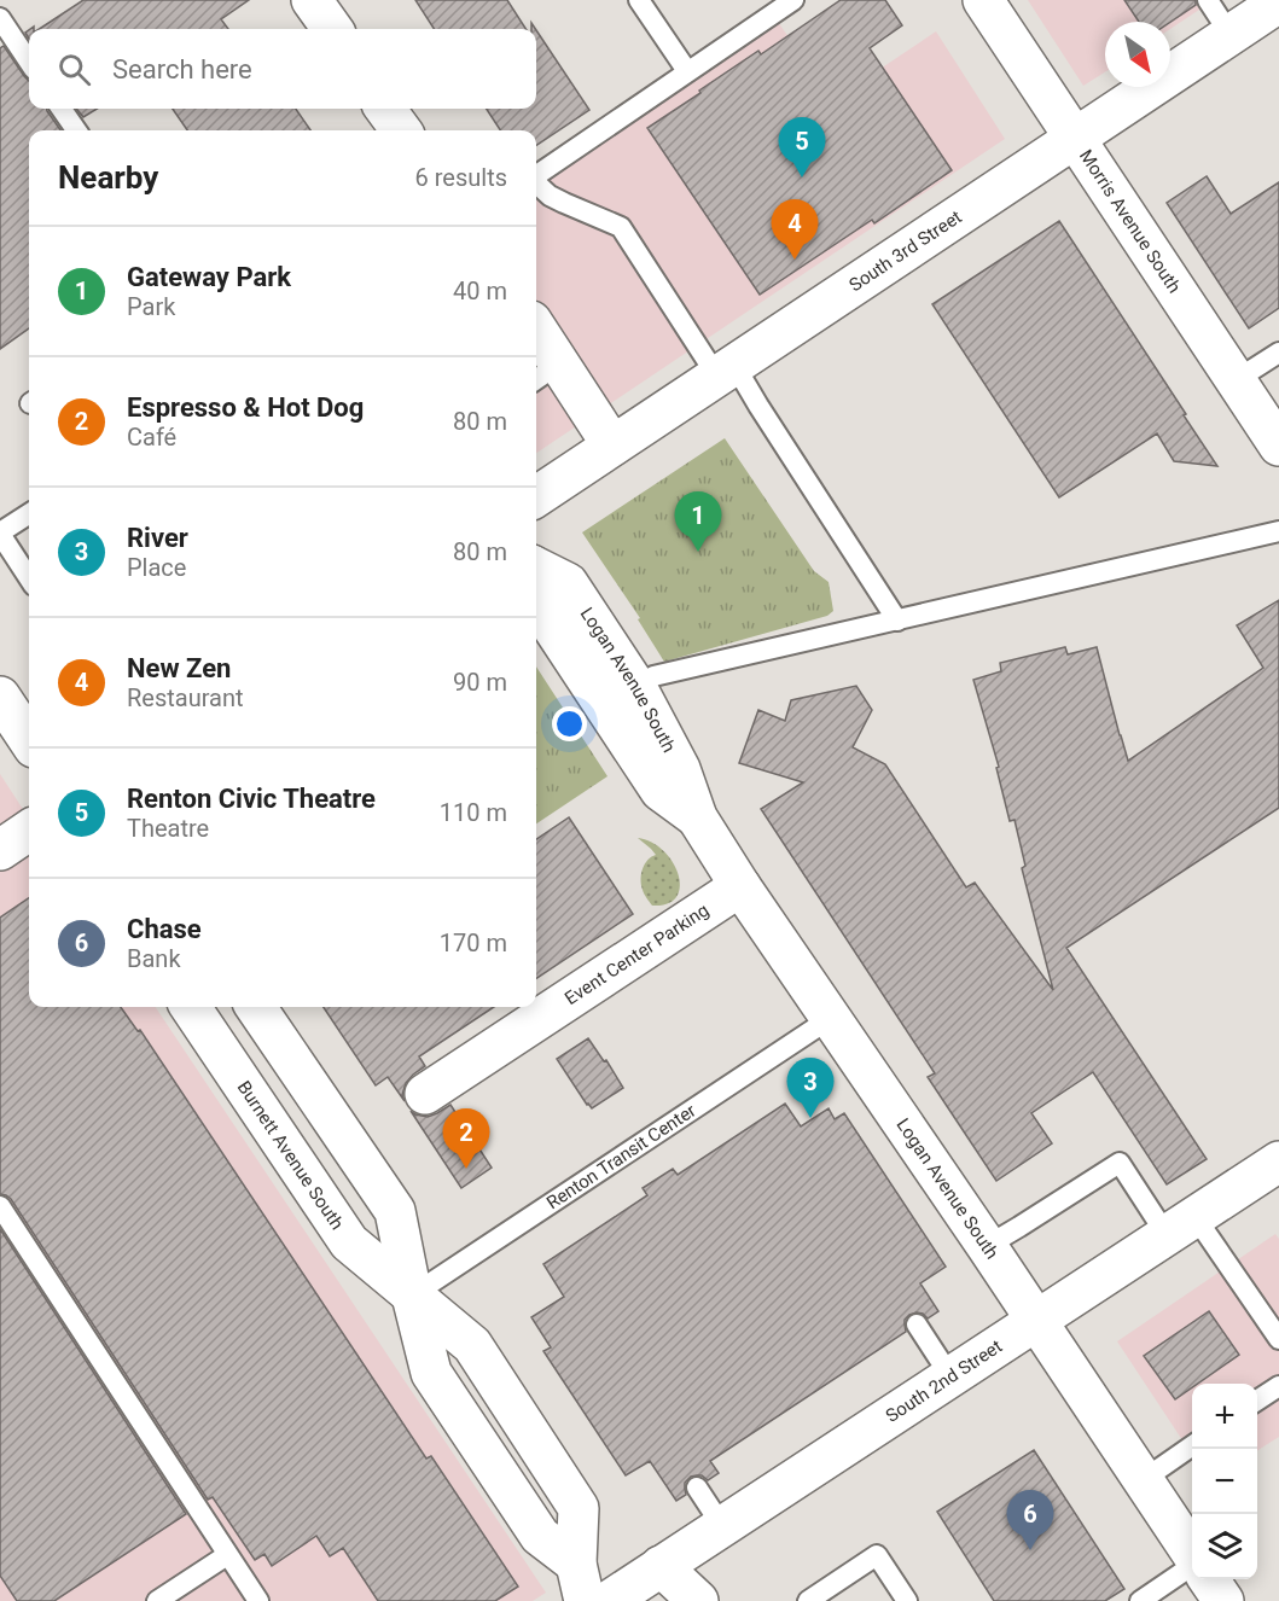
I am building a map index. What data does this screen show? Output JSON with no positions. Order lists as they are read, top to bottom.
{
  "streets": {
    "street": [
      "Morris Avenue South",
      "South 3rd Street",
      "Logan Avenue South",
      "Event Center Parking",
      "Burnett Avenue South",
      "South 2nd Street"
    ],
    "lane": ["Renton Transit Center"]
  },
  "crossings": [
    ["Morris Avenue South", "South 3rd Street"],
    ["Logan Avenue South", "Event Center Parking"],
    ["Logan Avenue South", "Renton Transit Center"],
    ["Logan Avenue South", "South 2nd Street"],
    ["Burnett Avenue South", "Renton Transit Center"]
  ],
  "north": "bottom right",
  "page": {
    "search": "Search here",
    "pins": [
      "5",
      "4",
      "1",
      "3",
      "2",
      "6"
    ],
    "heading": ["Nearby", "6 results"],
    "list": [
      {
        "mark": "1",
        "name": "Gateway Park",
        "note": "Park",
        "value": "40 m"
      },
      {
        "mark": "2",
        "name": "Espresso & Hot Dog",
        "note": "Café",
        "value": "80 m"
      },
      {
        "mark": "3",
        "name": "River",
        "note": "Place",
        "value": "80 m"
      },
      {
        "mark": "4",
        "name": "New Zen",
        "note": "Restaurant",
        "value": "90 m"
      },
      {
        "mark": "5",
        "name": "Renton Civic Theatre",
        "note": "Theatre",
        "value": "110 m"
      },
      {
        "mark": "6",
        "name": "Chase",
        "note": "Bank",
        "value": "170 m"
      }
    ],
    "map_buttons": ["+", "−"]
  }
}
